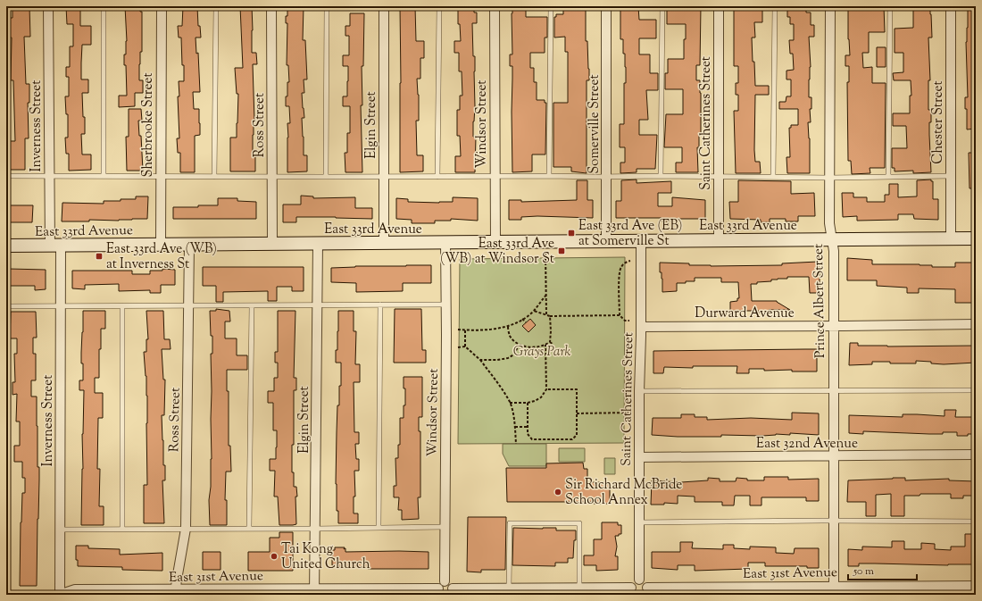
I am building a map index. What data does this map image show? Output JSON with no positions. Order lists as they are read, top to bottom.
{
  "streets": {
    "street": [
      "Chester Street",
      "Saint Catherines Street",
      "Windsor Street",
      "Somerville Street",
      "Sherbrooke Street",
      "Ross Street",
      "Elgin Street",
      "Inverness Street",
      "East 33rd Avenue",
      "Prince Albert Street",
      "Durward Avenue",
      "East 32nd Avenue",
      "East 31st Avenue"
    ]
  },
  "crossings": [
    ["Chester Street", "East 33rd Avenue"],
    ["Saint Catherines Street", "East 33rd Avenue"],
    ["Saint Catherines Street", "Durward Avenue"],
    ["Saint Catherines Street", "East 32nd Avenue"],
    ["Windsor Street", "East 33rd Avenue"],
    ["Somerville Street", "East 33rd Avenue"],
    ["Sherbrooke Street", "East 33rd Avenue"],
    ["Ross Street", "East 33rd Avenue"],
    ["Ross Street", "East 31st Avenue"],
    ["Elgin Street", "East 33rd Avenue"],
    ["Elgin Street", "East 31st Avenue"],
    ["Inverness Street", "East 33rd Avenue"],
    ["Inverness Street", "East 31st Avenue"],
    ["East 33rd Avenue", "Prince Albert Street"],
    ["Prince Albert Street", "Durward Avenue"],
    ["Prince Albert Street", "East 32nd Avenue"],
    ["Prince Albert Street", "East 31st Avenue"]
  ],
  "parks": ["Grays Park"],
  "places": {
    "transit": ["East 33rd Ave (EB) at Somerville St", "East 33rd Ave (WB) at Windsor St", "East 33rd Ave (WB) at Inverness St"],
    "other": ["Sir Richard McBride School Annex", "Tai Kong United Church"]
  },
  "scale_bar": "50 m"
}
